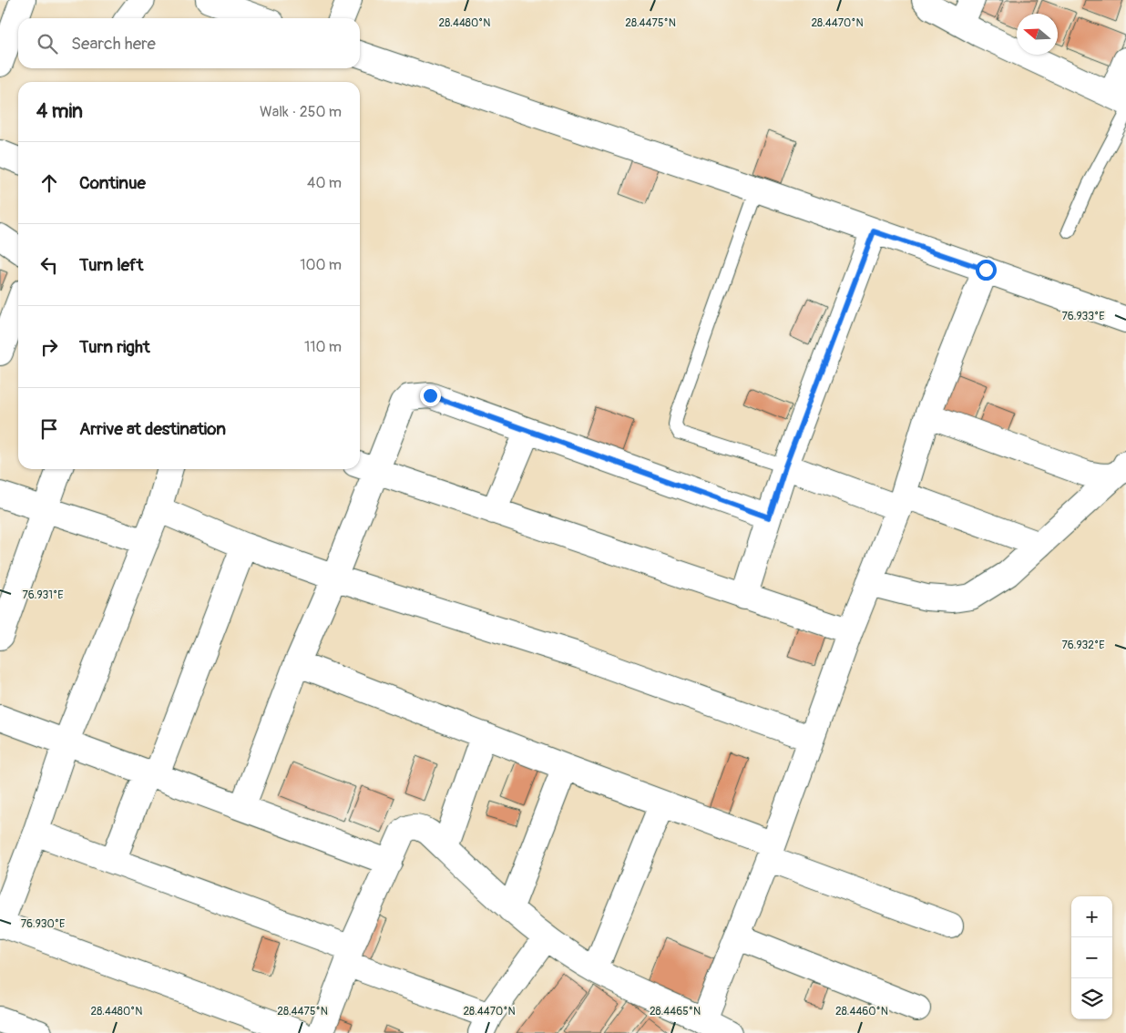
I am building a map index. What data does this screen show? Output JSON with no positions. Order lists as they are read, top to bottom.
{
  "north": "left",
  "page": {
    "search": "Search here",
    "heading": ["4 min", "Walk · 250 m"],
    "list": [
      ["Continue", "40 m"],
      ["Turn left", "100 m"],
      ["Turn right", "110 m"],
      "Arrive at destination"
    ],
    "map_buttons": ["+", "−"]
  },
  "coordinates": [
    "28.4480°N",
    "28.4475°N",
    "28.4470°N",
    "76.933°E",
    "76.931°E",
    "76.932°E",
    "76.930°E",
    "28.4465°N",
    "28.4460°N"
  ]
}
